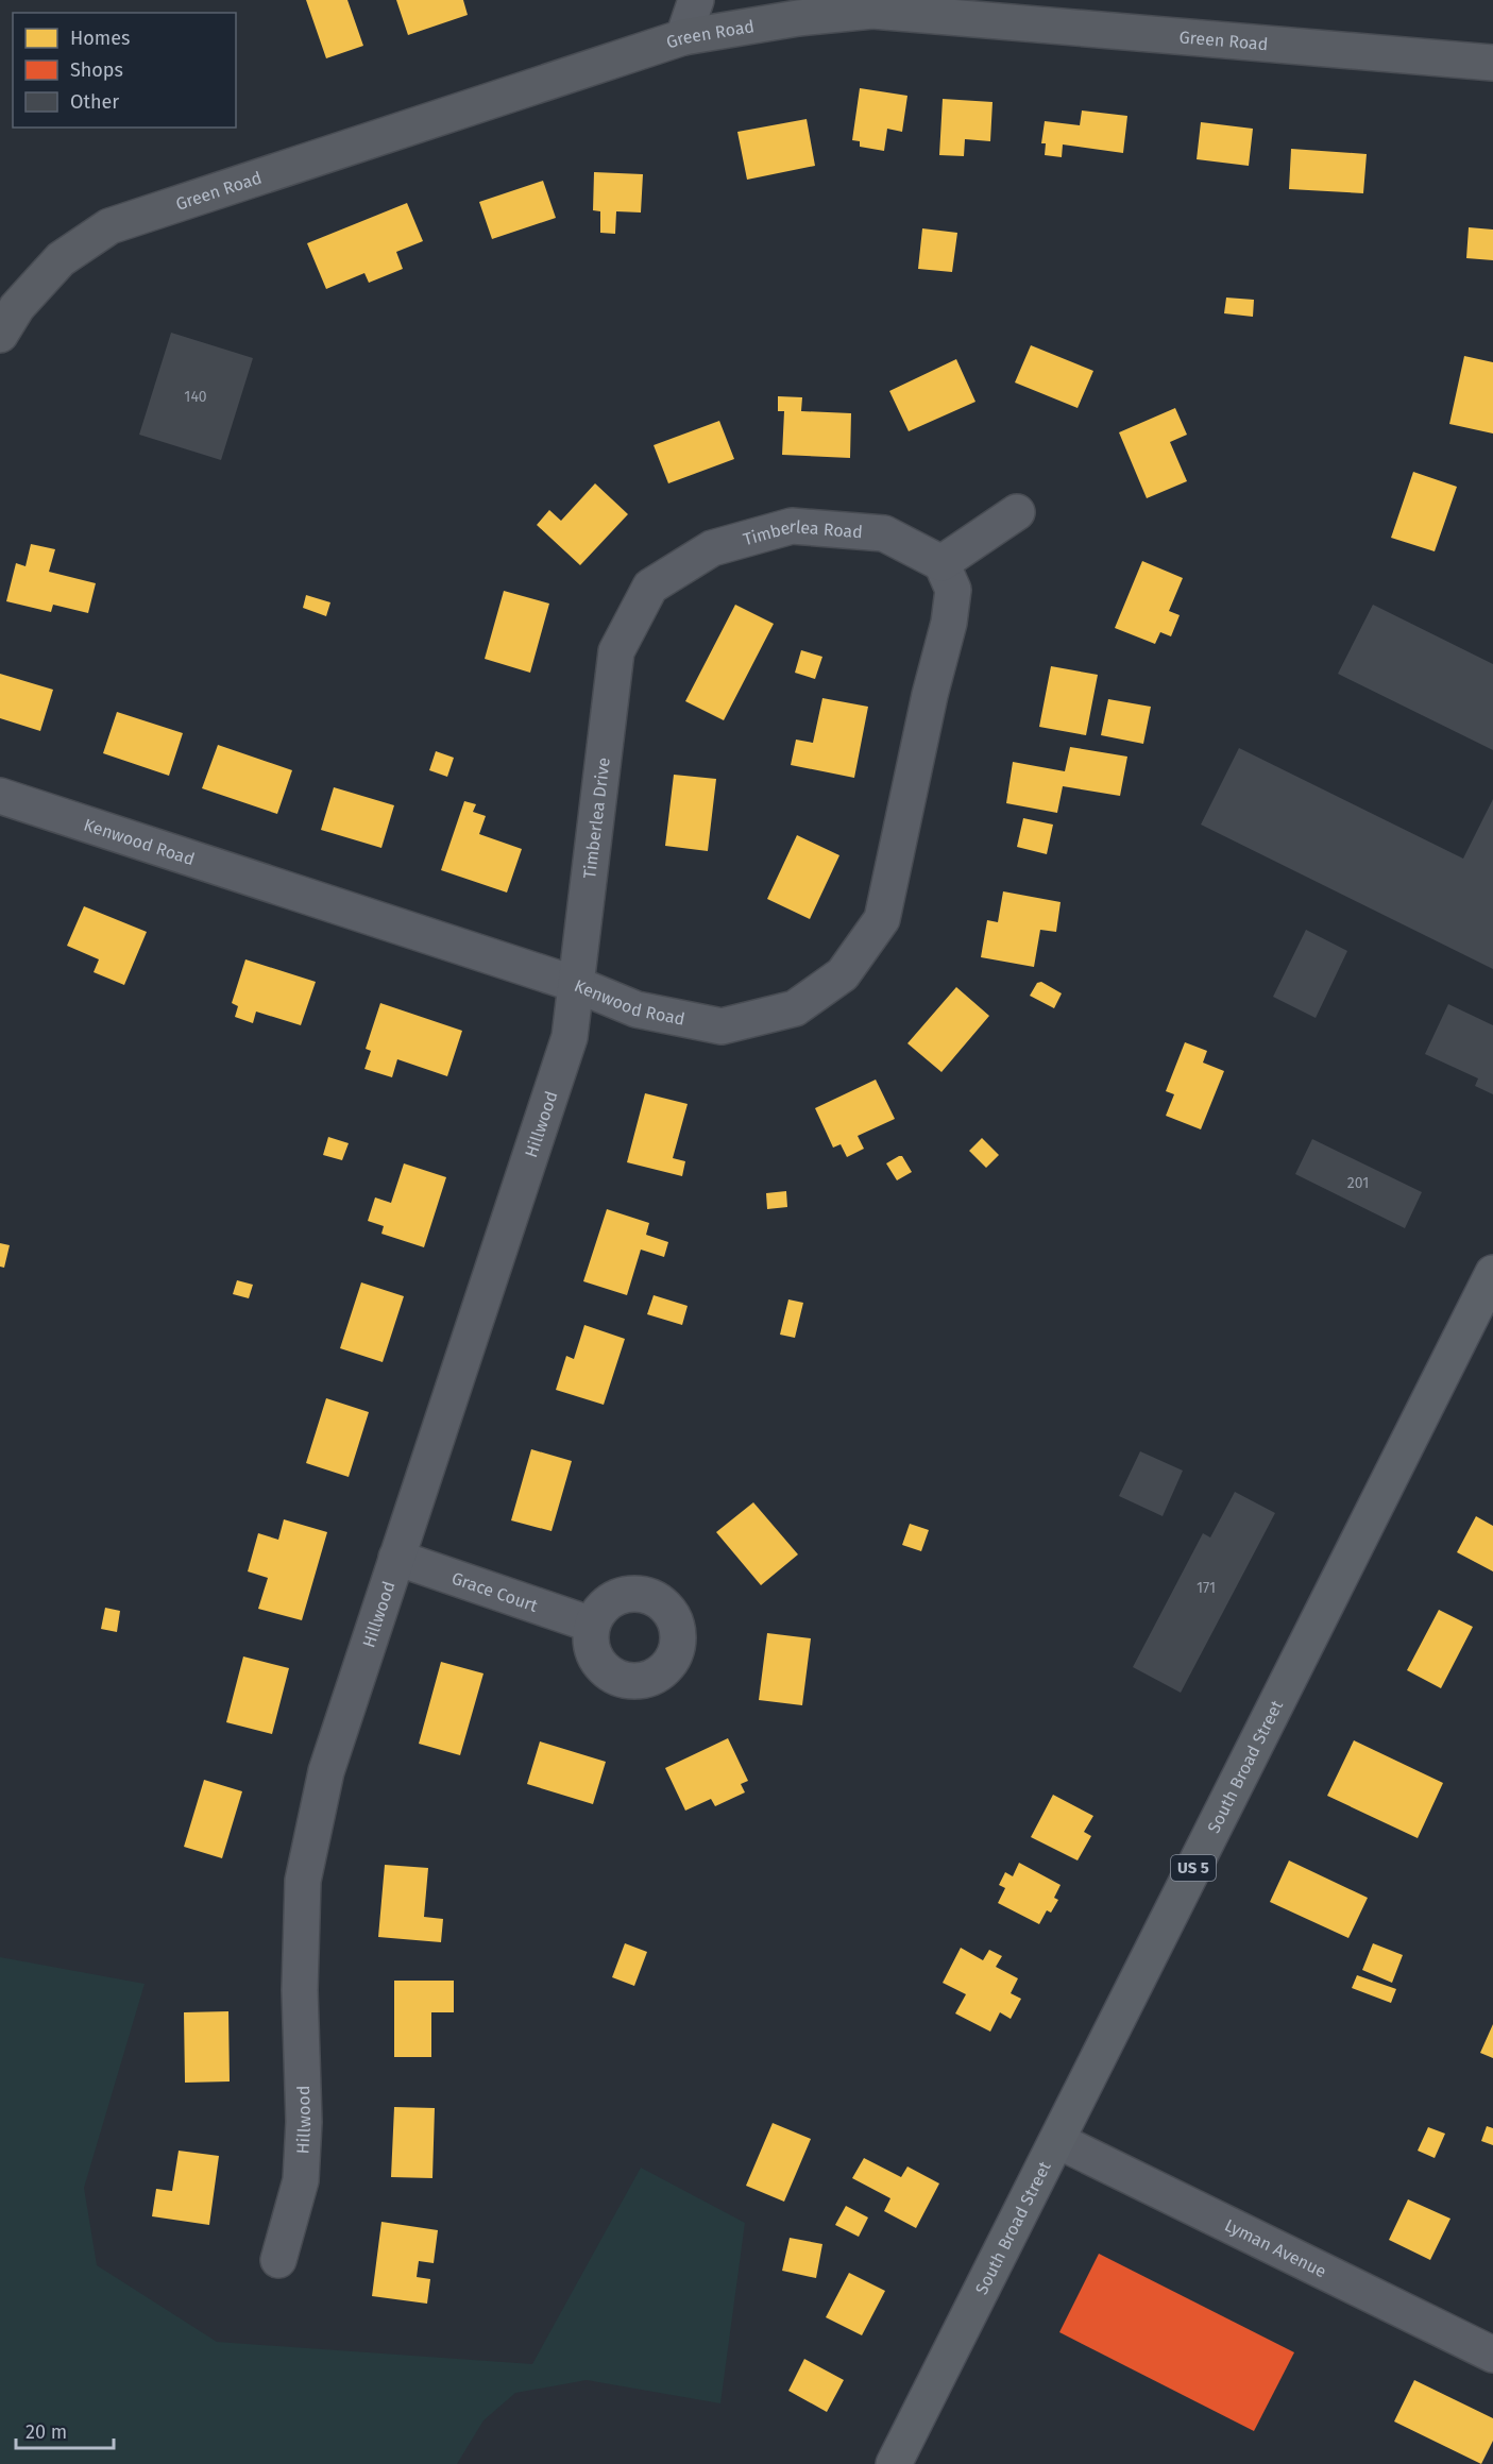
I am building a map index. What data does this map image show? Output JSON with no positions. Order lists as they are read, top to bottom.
{
  "streets": {
    "main road": ["South Broad Street", "US 5"],
    "street": [
      "Green Road",
      "Timberlea Road",
      "Timberlea Drive",
      "Kenwood Road",
      "Hillwood",
      "Grace Court",
      "Lyman Avenue"
    ]
  },
  "crossings": [
    ["Timberlea Road", "Timberlea Drive"],
    ["Timberlea Road", "Kenwood Road"],
    ["Timberlea Drive", "Kenwood Road"],
    ["Timberlea Drive", "Hillwood"],
    ["Kenwood Road", "Hillwood"],
    ["Hillwood", "Grace Court"],
    ["South Broad Street", "Lyman Avenue"]
  ],
  "house_numbers": ["140", "201", "171"],
  "legend": ["Homes", "Shops", "Other"],
  "scale_bar": "20 m"
}
